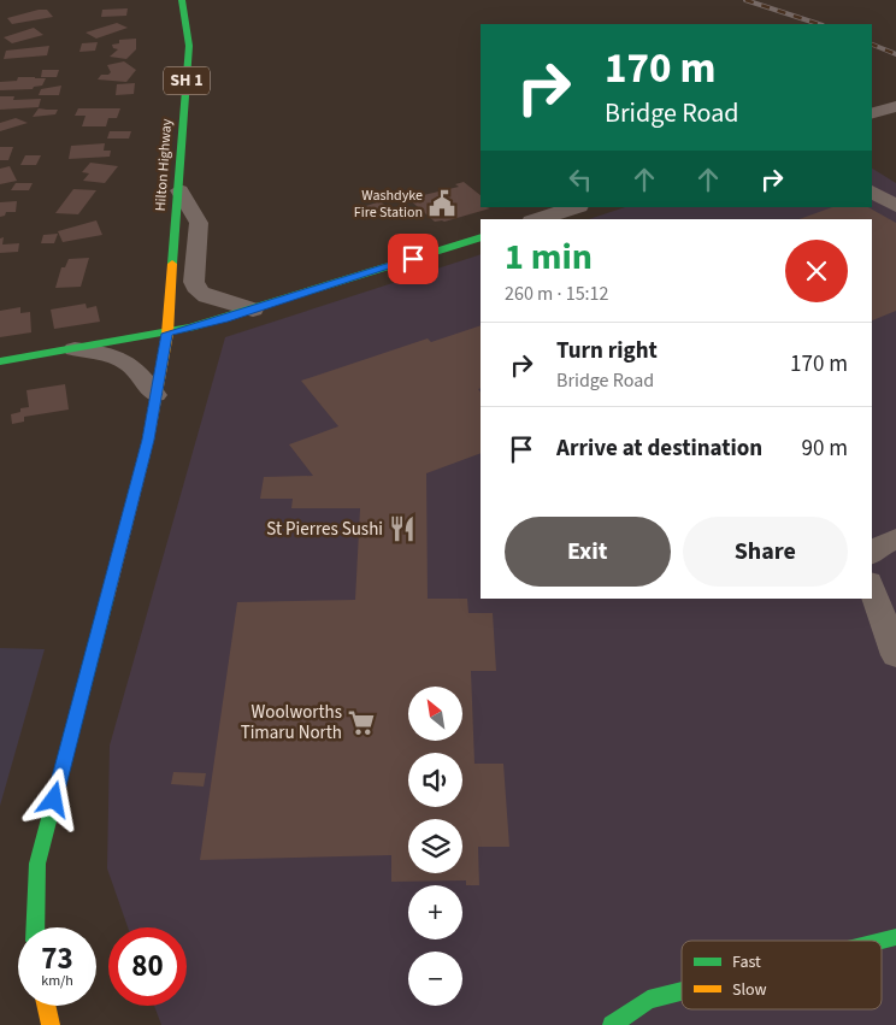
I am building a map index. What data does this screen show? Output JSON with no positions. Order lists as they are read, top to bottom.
{
  "streets": {
    "main road": ["SH 1", "Hilton Highway"]
  },
  "crossings": [
    ["SH 1", "Hilton Highway"]
  ],
  "places": {
    "public building": ["Washdyke Fire Station"],
    "restaurant": ["St Pierres Sushi"],
    "supermarket": ["Woolworths Timaru North"]
  },
  "legend": ["Fast", "Slow"],
  "north": "top left",
  "page": {
    "turn": ["170 m", "Bridge Road"],
    "heading": ["1 min", "260 m · 15:12"],
    "list": [
      {
        "name": "Turn right",
        "note": "Bridge Road",
        "value": "170 m"
      },
      {
        "name": "Arrive at destination",
        "value": "90 m"
      }
    ],
    "buttons": ["Exit", "Share"],
    "map_buttons": ["+", "−"],
    "speed": "73 km/h",
    "limit": "80"
  }
}
